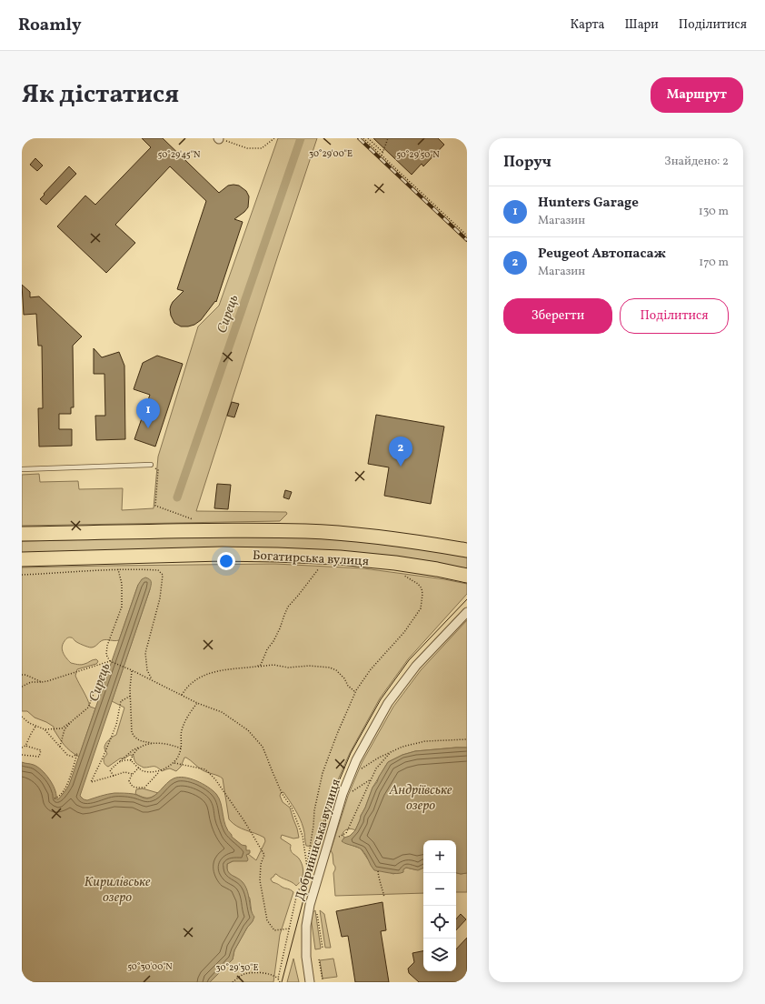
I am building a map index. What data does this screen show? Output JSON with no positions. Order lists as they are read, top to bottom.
{
  "streets": {
    "main road": ["Богатирська вулиця"],
    "street": ["Добринінська вулиця"]
  },
  "water": ["Сирець", "Андріївське озеро", "Кирилівське озеро"],
  "page": {
    "header": "Roamly",
    "nav": ["Карта", "Шари", "Поділитися"],
    "title": "Як дістатися",
    "buttons": [
      "Маршрут",
      ["Зберегти", "Поділитися"]
    ],
    "heading": ["Поруч", "Знайдено: 2"],
    "list": [
      {
        "mark": "1",
        "name": "Hunters Garage",
        "note": "Магазин",
        "value": "130 m"
      },
      {
        "mark": "2",
        "name": "Peugeot Автопасаж",
        "note": "Магазин",
        "value": "170 m"
      }
    ],
    "pins": ["1", "2"],
    "map_buttons": ["+", "−"]
  },
  "coordinates": [
    "30°29'00\"E",
    "50°29'45\"N",
    "50°29'50\"N",
    "50°30'00\"N",
    "30°29'30\"E"
  ]
}
